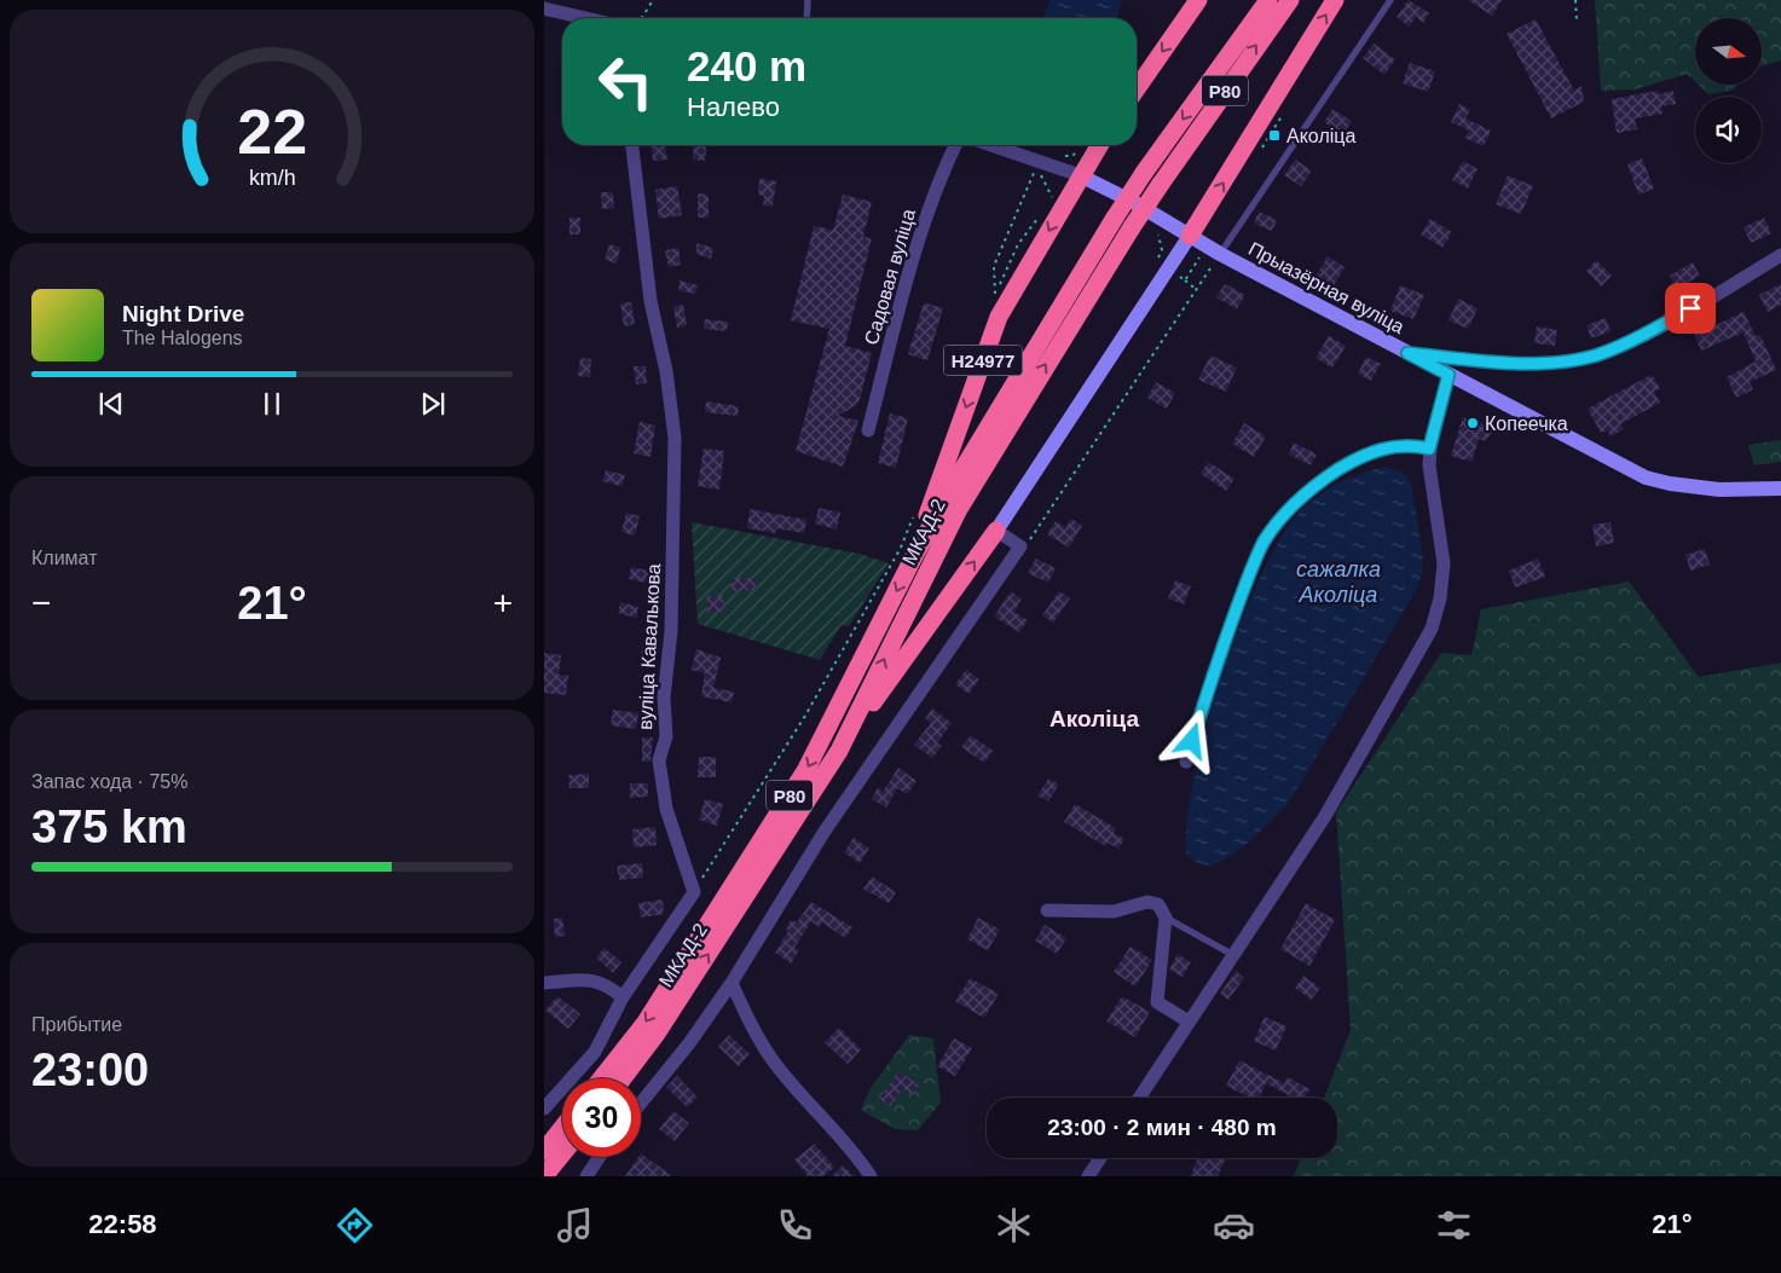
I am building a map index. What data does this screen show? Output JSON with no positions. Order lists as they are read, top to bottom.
{
  "streets": {
    "highway": ["Р80", "Н24977", "МКАД-2"],
    "street": ["Садовая вуліца", "Прыазёрная вуліца", "вуліца Кавалькова"]
  },
  "crossings": [
    ["Р80", "Н24977"],
    ["Прыазёрная вуліца", "Н24977"]
  ],
  "districts": ["Аколіца"],
  "water": ["сажалка Аколіца"],
  "places": {
    "transit": ["Аколіца"],
    "other": ["Копеечка"]
  },
  "north": "right",
  "page": {
    "turn": ["240 m", "Налево"],
    "song": ["Night Drive", "The Halogens"],
    "tile": [
      "Климат",
      ["Запас хода · 75%", "375 km"],
      ["Прибытие", "23:00"]
    ],
    "heat": ["−", "21°", "+"],
    "limit": "30",
    "trip": "23:00 · 2 мин · 480 m",
    "tabs": ["22:58", "21°"],
    "gauge": ["22", "km/h"]
  }
}
